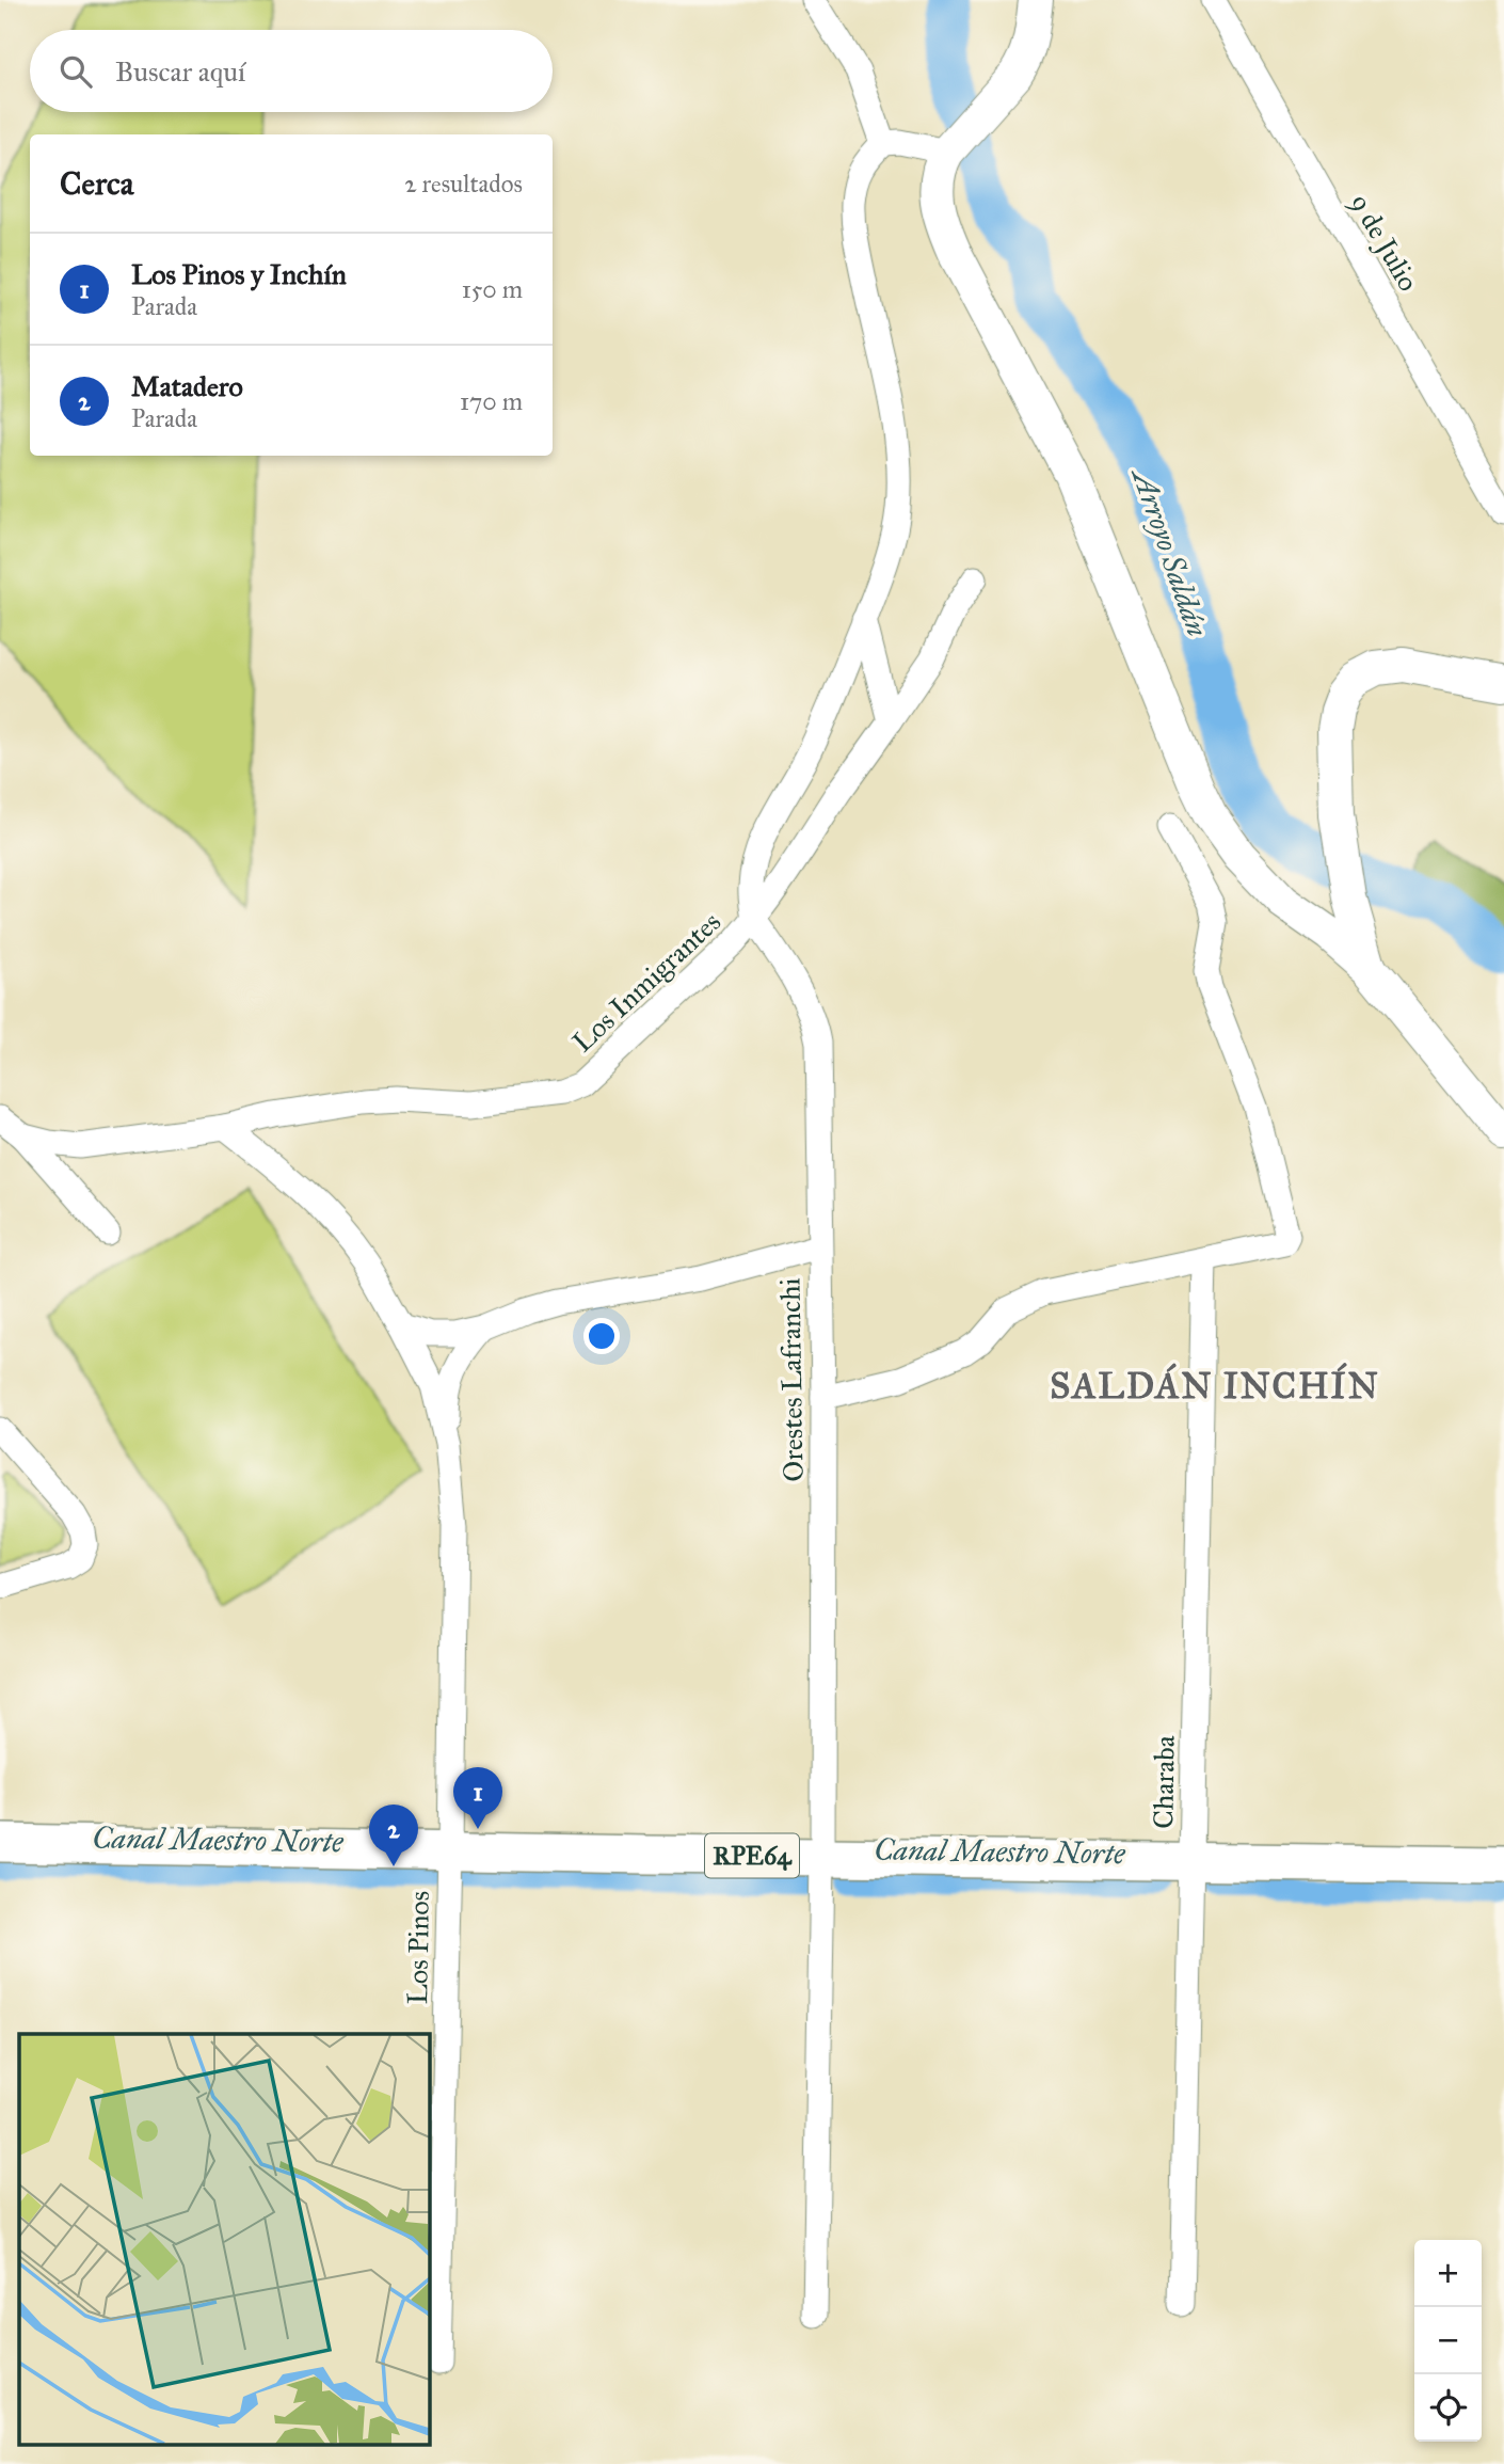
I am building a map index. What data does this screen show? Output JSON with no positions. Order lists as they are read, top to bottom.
{
  "streets": {
    "main road": ["RPE64"],
    "street": [
      "9 de Julio",
      "Los Inmigrantes",
      "Orestes Lafranchi",
      "Charaba",
      "Los Pinos"
    ]
  },
  "crossings": [
    ["Los Inmigrantes", "Orestes Lafranchi"],
    ["Los Inmigrantes", "Los Pinos"],
    ["Orestes Lafranchi", "RPE64"],
    ["Charaba", "RPE64"],
    ["RPE64", "Los Pinos"]
  ],
  "districts": ["SALDÁN INCHÍN"],
  "water": ["Arroyo Saldán", "Canal Maestro Norte"],
  "page": {
    "search": "Buscar aquí",
    "heading": ["Cerca", "2 resultados"],
    "list": [
      {
        "mark": "1",
        "name": "Los Pinos y Inchín",
        "note": "Parada",
        "value": "150 m"
      },
      {
        "mark": "2",
        "name": "Matadero",
        "note": "Parada",
        "value": "170 m"
      }
    ],
    "pins": ["1", "2"],
    "map_buttons": ["+", "−"]
  }
}
